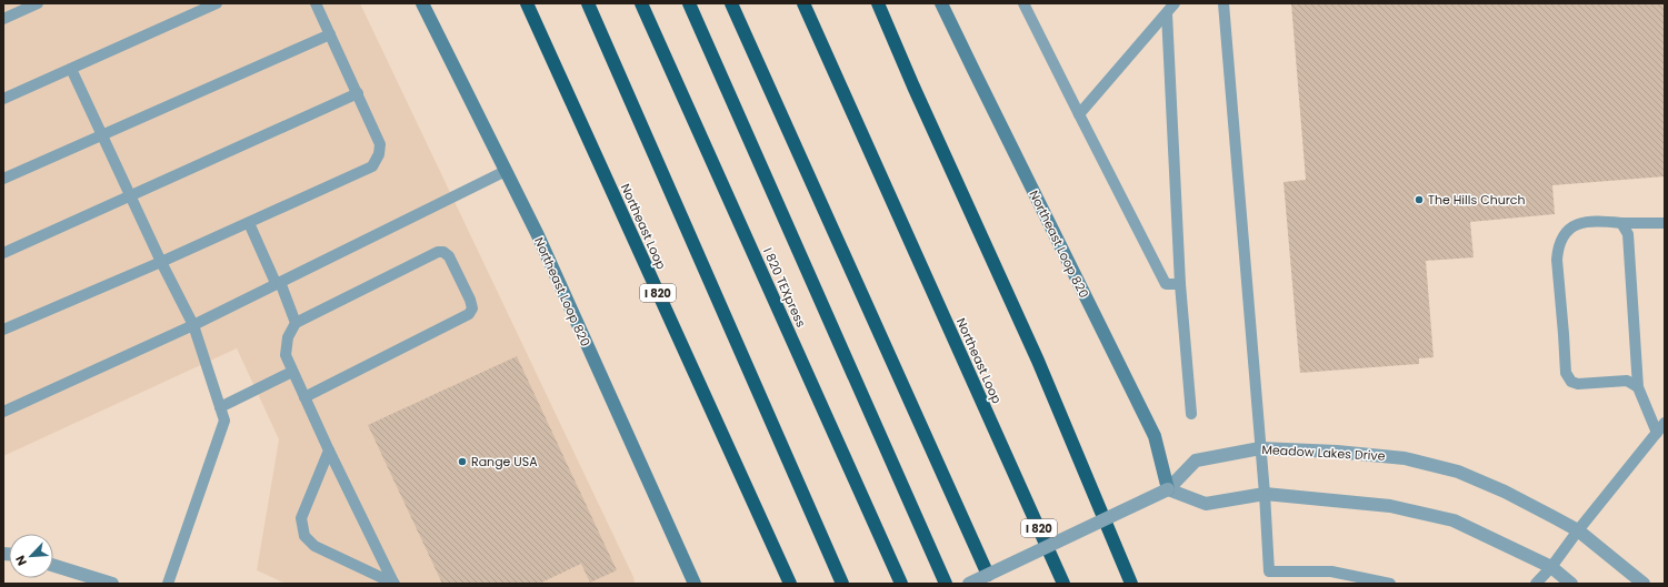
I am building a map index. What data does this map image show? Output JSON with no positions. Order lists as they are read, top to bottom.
{
  "streets": {
    "highway": ["Northeast Loop", "I 820 TEXpress", "I 820"],
    "main road": ["Northeast Loop 820"],
    "street": ["Meadow Lakes Drive"]
  },
  "crossings": [
    ["Northeast Loop 820", "Meadow Lakes Drive"]
  ],
  "places": ["The Hills Church", "Range USA"],
  "north": "bottom left"
}
